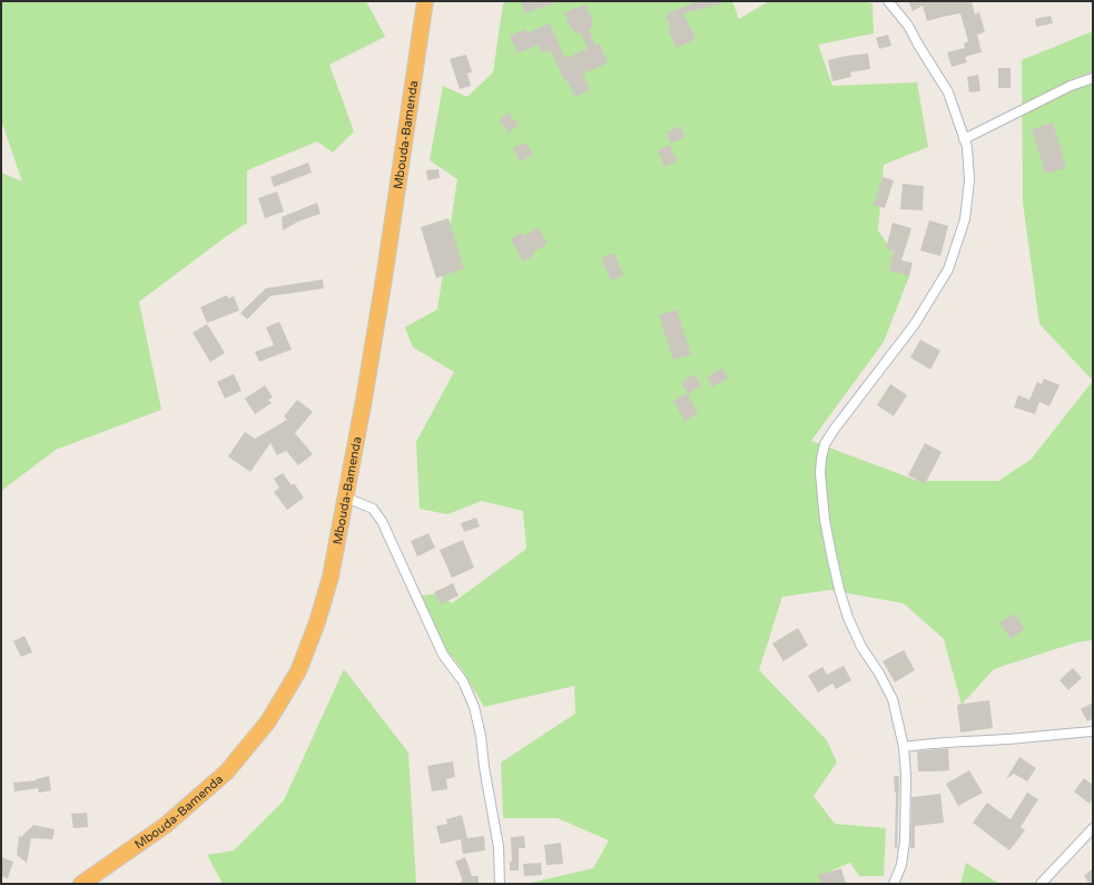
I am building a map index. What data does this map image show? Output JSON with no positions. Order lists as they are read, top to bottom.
{
  "streets": {
    "highway": ["Mbouda-Bamenda"]
  }
}
